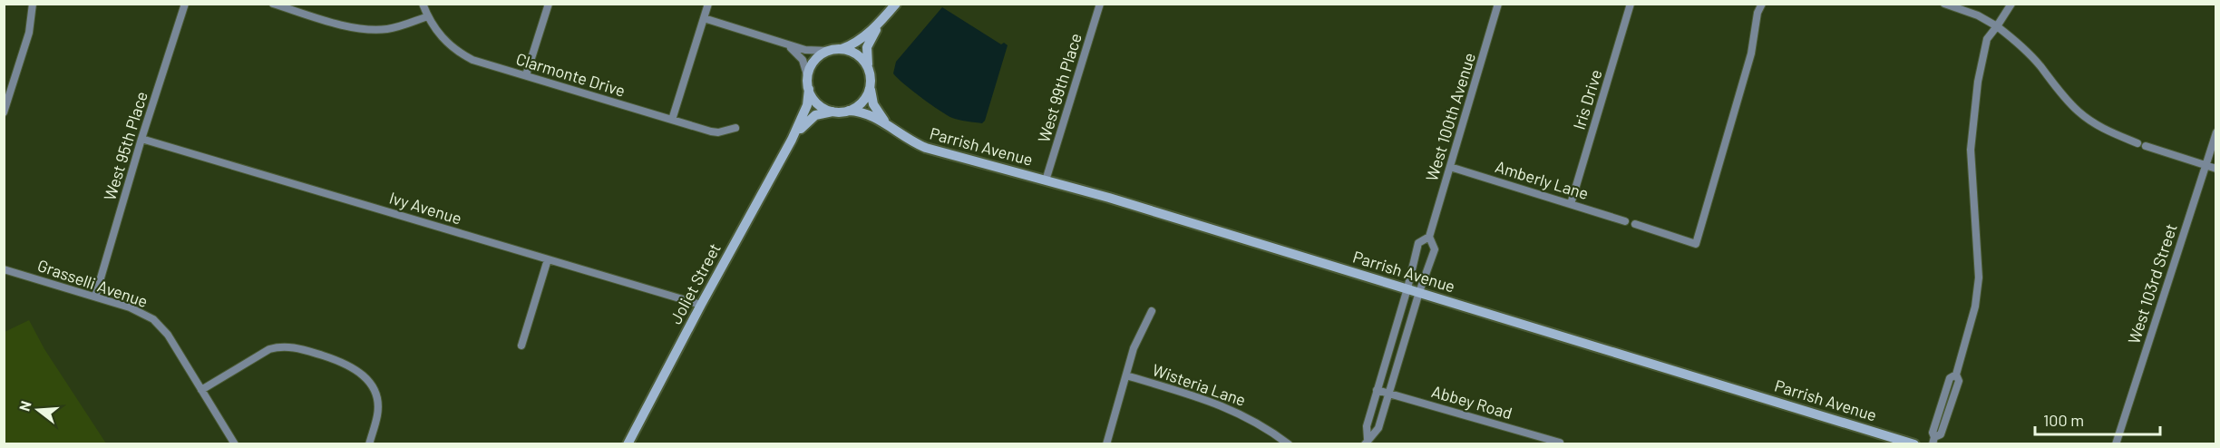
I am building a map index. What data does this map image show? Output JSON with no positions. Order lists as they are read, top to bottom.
{
  "streets": {
    "street": [
      "Clarmonte Drive",
      "West 99th Place",
      "Iris Drive",
      "West 100th Avenue",
      "West 95th Place",
      "Parrish Avenue",
      "Amberly Lane",
      "Ivy Avenue",
      "Grasselli Avenue",
      "Joliet Street",
      "West 103rd Street",
      "Wisteria Lane",
      "Abbey Road"
    ]
  },
  "crossings": [
    ["West 99th Place", "Parrish Avenue"],
    ["Iris Drive", "Amberly Lane"],
    ["West 100th Avenue", "Parrish Avenue"],
    ["West 100th Avenue", "Amberly Lane"],
    ["West 100th Avenue", "Abbey Road"],
    ["West 95th Place", "Ivy Avenue"],
    ["West 95th Place", "Grasselli Avenue"],
    ["Parrish Avenue", "Joliet Street"],
    ["Ivy Avenue", "Joliet Street"]
  ],
  "scale_bar": "100 m",
  "north": "left"
}
